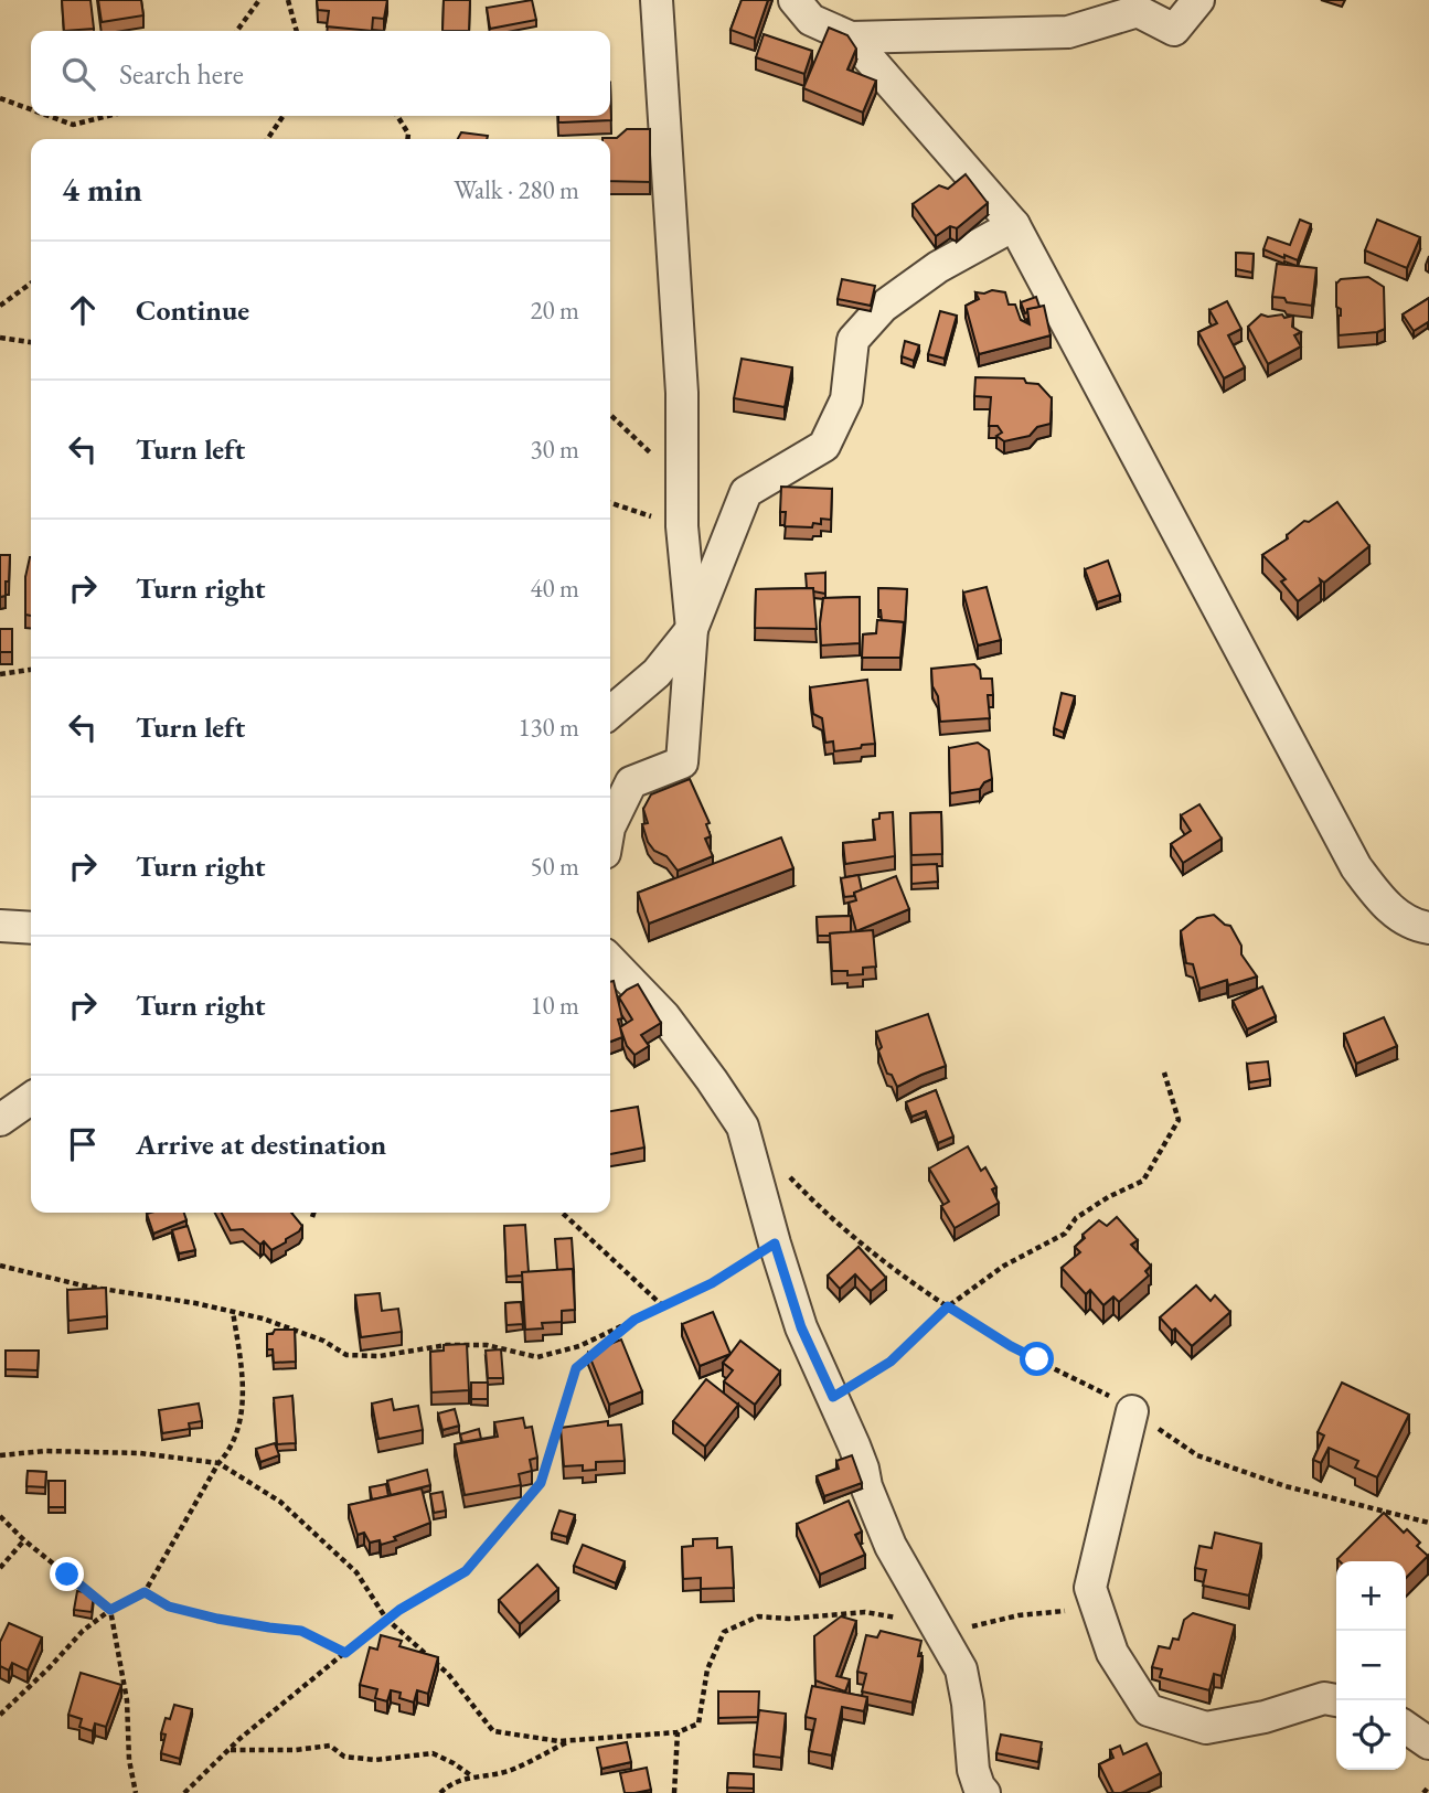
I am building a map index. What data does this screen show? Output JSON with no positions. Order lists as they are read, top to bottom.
{
  "page": {
    "search": "Search here",
    "heading": ["4 min", "Walk · 280 m"],
    "list": [
      ["Continue", "20 m"],
      ["Turn left", "30 m"],
      ["Turn right", "40 m"],
      ["Turn left", "130 m"],
      ["Turn right", "50 m"],
      ["Turn right", "10 m"],
      "Arrive at destination"
    ],
    "map_buttons": ["+", "−"]
  }
}
